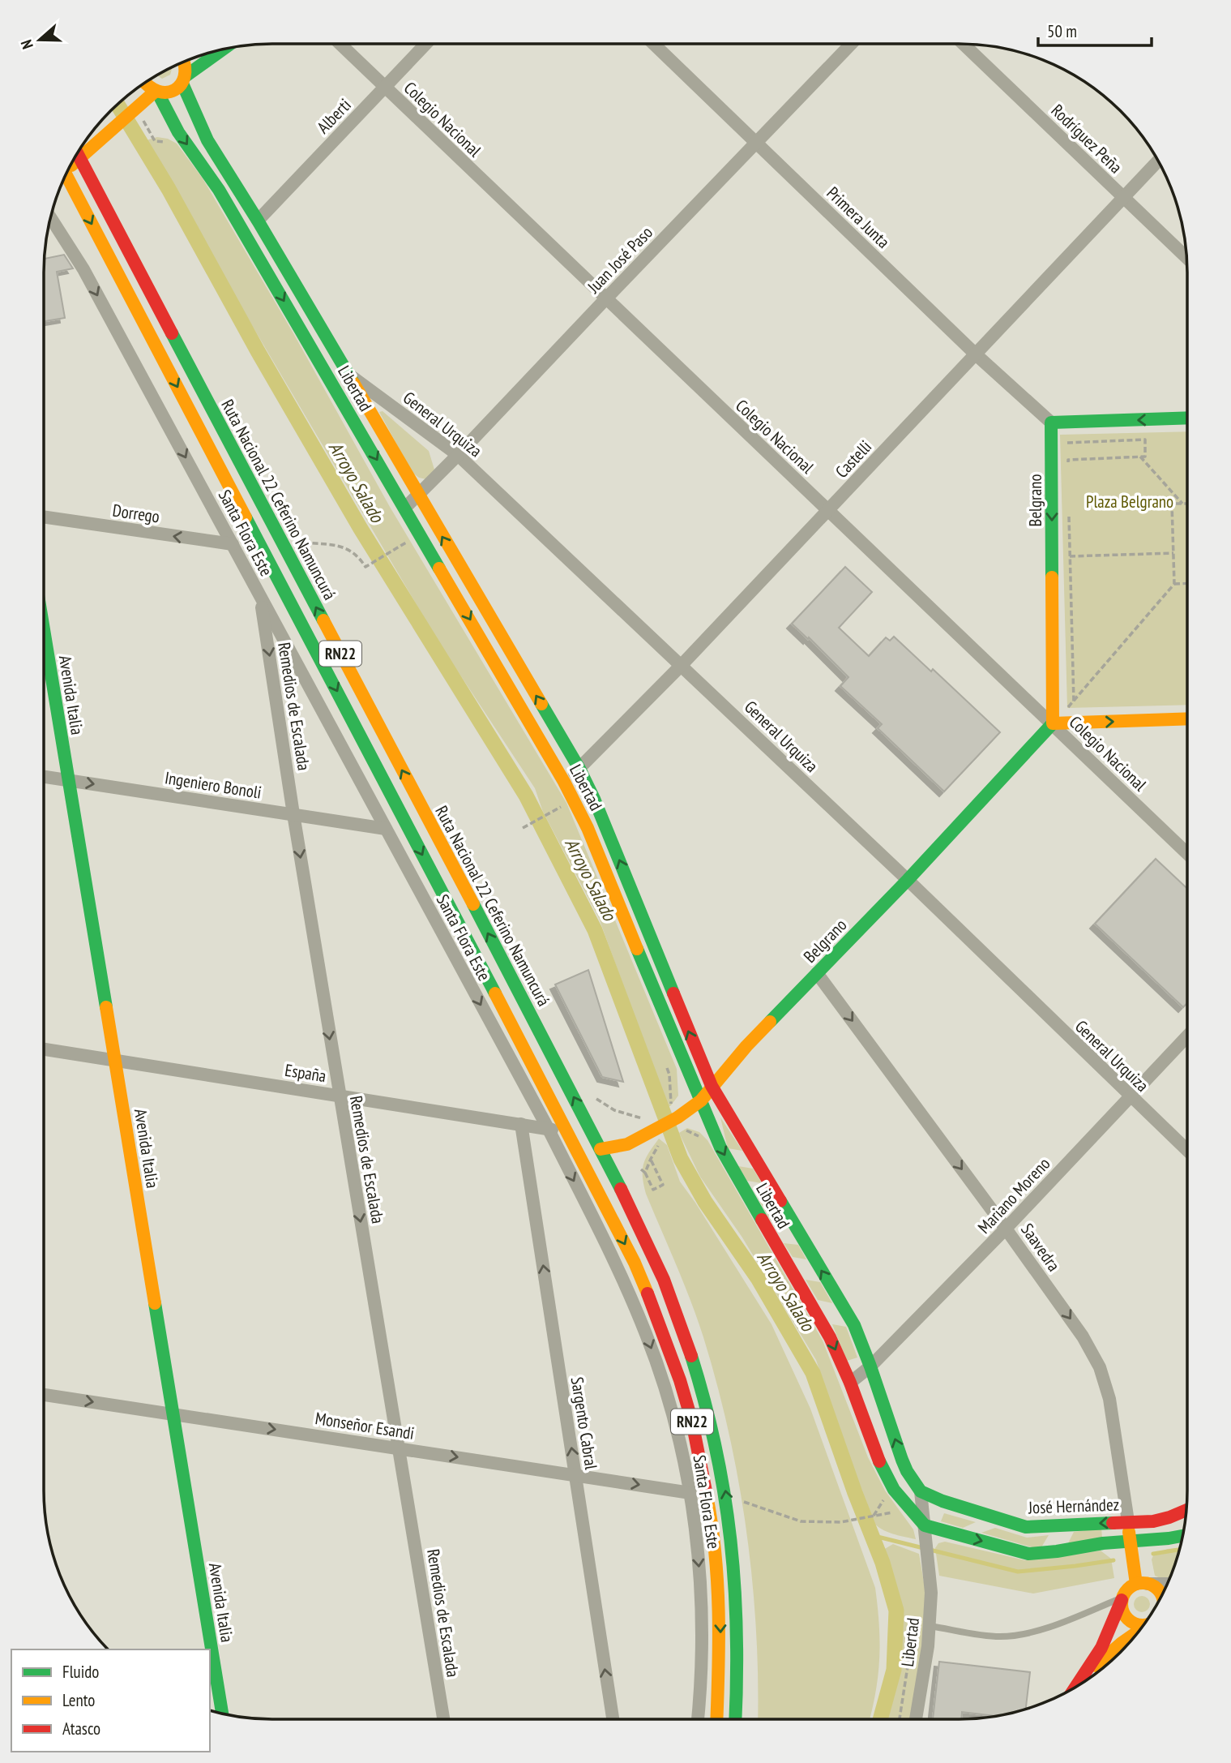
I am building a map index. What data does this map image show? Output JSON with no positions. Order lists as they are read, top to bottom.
{
  "streets": {
    "main road": [
      "Libertad",
      "Ruta Nacional 22 Ceferino Namuncurá",
      "Belgrano",
      "RN22",
      "Avenida Italia",
      "Saavedra",
      "José Hernández"
    ],
    "street": [
      "Alberti",
      "Colegio Nacional",
      "Rodríguez Peña",
      "Primera Junta",
      "Juan José Paso",
      "General Urquiza",
      "Castelli",
      "Dorrego",
      "Santa Flora Este",
      "Remedios de Escalada",
      "Ingeniero Bonoli",
      "España",
      "Mariano Moreno",
      "Sargento Cabral",
      "Monseñor Esandi"
    ]
  },
  "crossings": [
    ["Alberti", "Colegio Nacional"],
    ["Alberti", "Libertad"],
    ["Colegio Nacional", "Juan José Paso"],
    ["Colegio Nacional", "Castelli"],
    ["Colegio Nacional", "Belgrano"],
    ["Rodríguez Peña", "Castelli"],
    ["Primera Junta", "Juan José Paso"],
    ["Primera Junta", "Castelli"],
    ["Primera Junta", "Belgrano"],
    ["Juan José Paso", "Libertad"],
    ["Juan José Paso", "General Urquiza"],
    ["Libertad", "General Urquiza"],
    ["Libertad", "Castelli"],
    ["Libertad", "Belgrano"],
    ["Libertad", "Mariano Moreno"],
    ["Libertad", "José Hernández"],
    ["General Urquiza", "Castelli"],
    ["General Urquiza", "Belgrano"],
    ["General Urquiza", "Mariano Moreno"],
    ["Ruta Nacional 22 Ceferino Namuncurá", "Belgrano"],
    ["Ruta Nacional 22 Ceferino Namuncurá", "España"],
    ["Belgrano", "España"],
    ["Belgrano", "Saavedra"],
    ["Dorrego", "Santa Flora Este"],
    ["Santa Flora Este", "Remedios de Escalada"],
    ["Santa Flora Este", "Ingeniero Bonoli"],
    ["Santa Flora Este", "España"],
    ["Santa Flora Este", "Monseñor Esandi"],
    ["RN22", "España"],
    ["Avenida Italia", "Ingeniero Bonoli"],
    ["Avenida Italia", "España"],
    ["Avenida Italia", "Monseñor Esandi"],
    ["Remedios de Escalada", "Ingeniero Bonoli"],
    ["Remedios de Escalada", "España"],
    ["Remedios de Escalada", "Monseñor Esandi"],
    ["España", "Sargento Cabral"],
    ["Mariano Moreno", "Saavedra"],
    ["Saavedra", "José Hernández"],
    ["Sargento Cabral", "Monseñor Esandi"]
  ],
  "one_way": [
    "Dorrego",
    "Santa Flora Este",
    "Remedios de Escalada",
    "Ingeniero Bonoli",
    "Saavedra",
    "Sargento Cabral",
    "Monseñor Esandi"
  ],
  "water": ["Arroyo Salado"],
  "parks": ["Plaza Belgrano"],
  "legend": ["Fluido", "Lento", "Atasco"],
  "scale_bar": "50 m",
  "north": "left"
}
